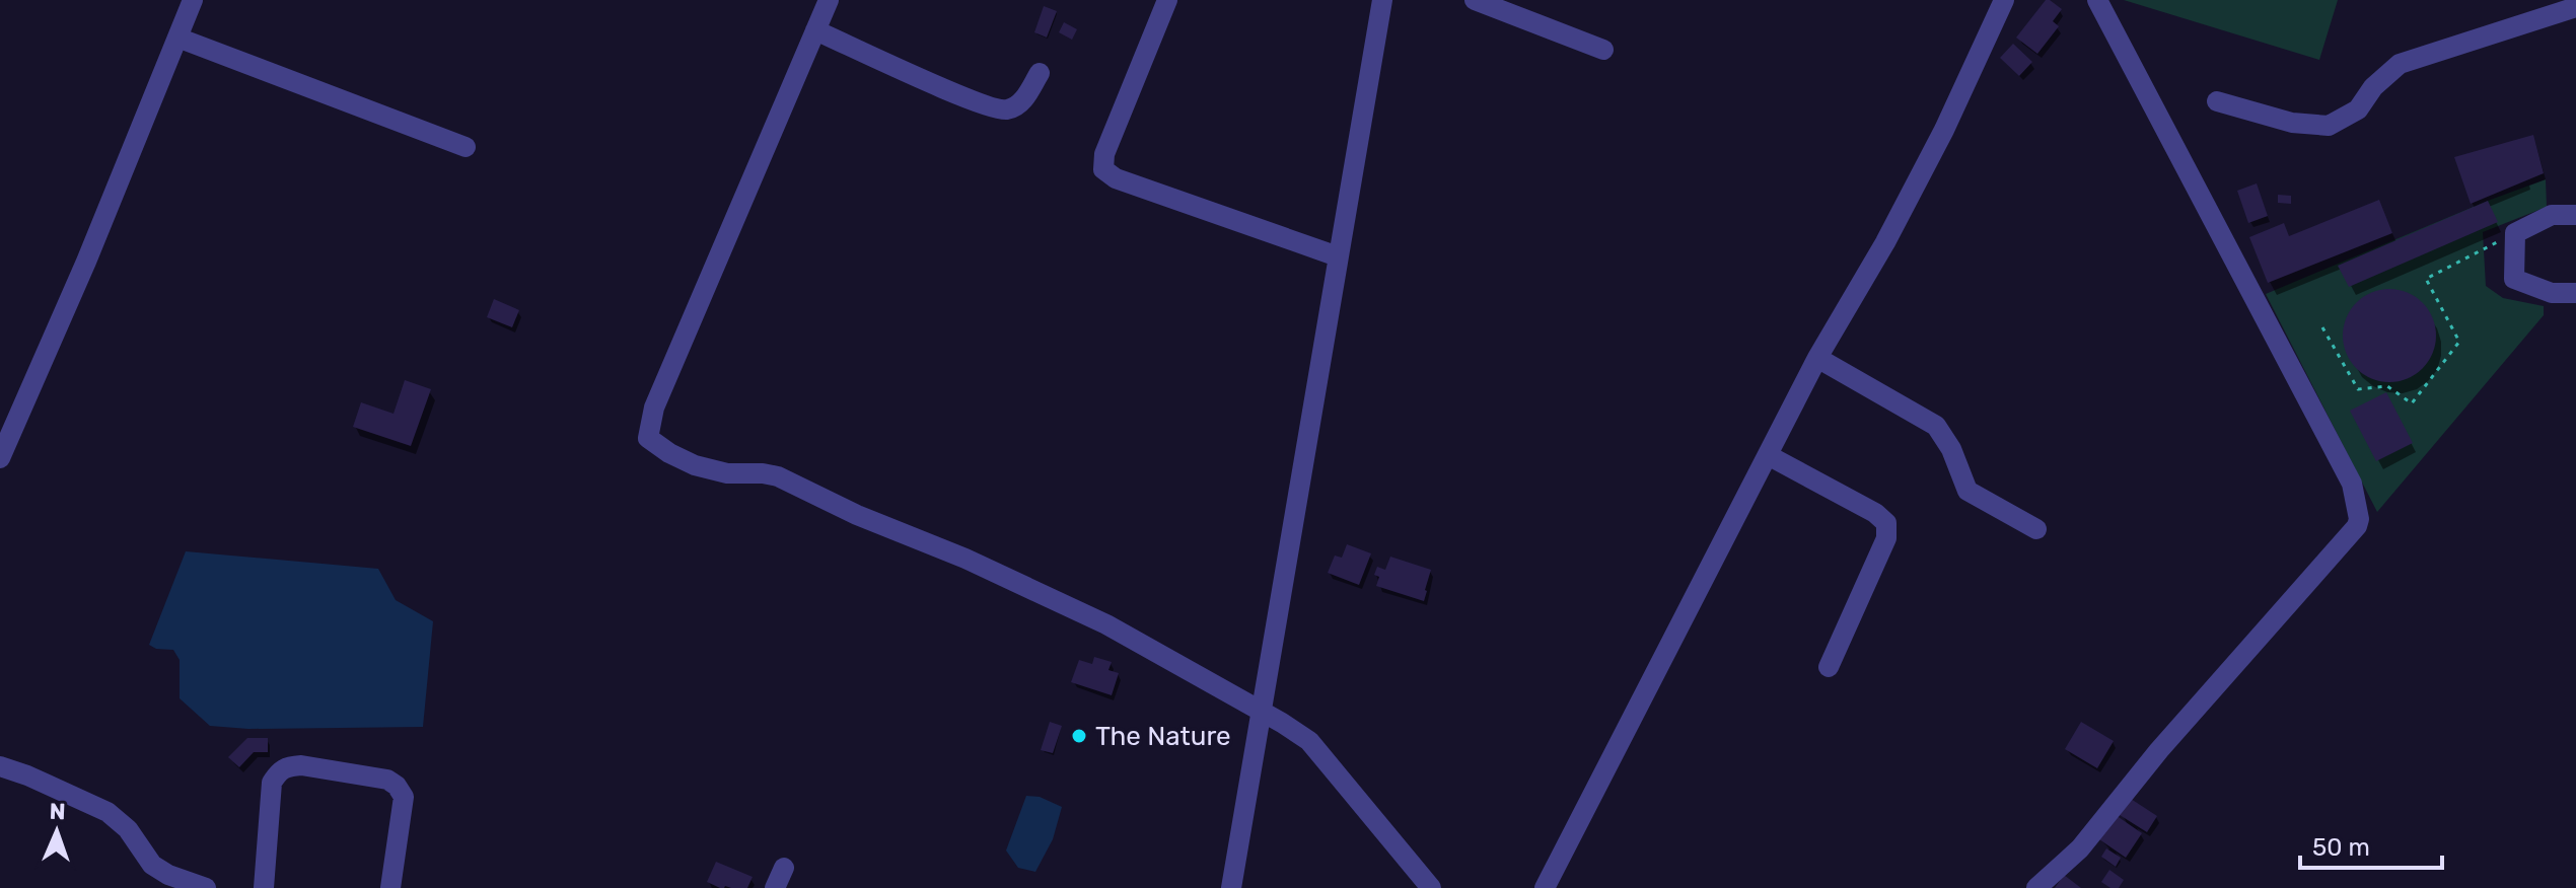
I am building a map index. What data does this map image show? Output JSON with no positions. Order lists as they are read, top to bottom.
{
  "places": ["The Nature"],
  "scale_bar": "50 m",
  "north": "top"
}
